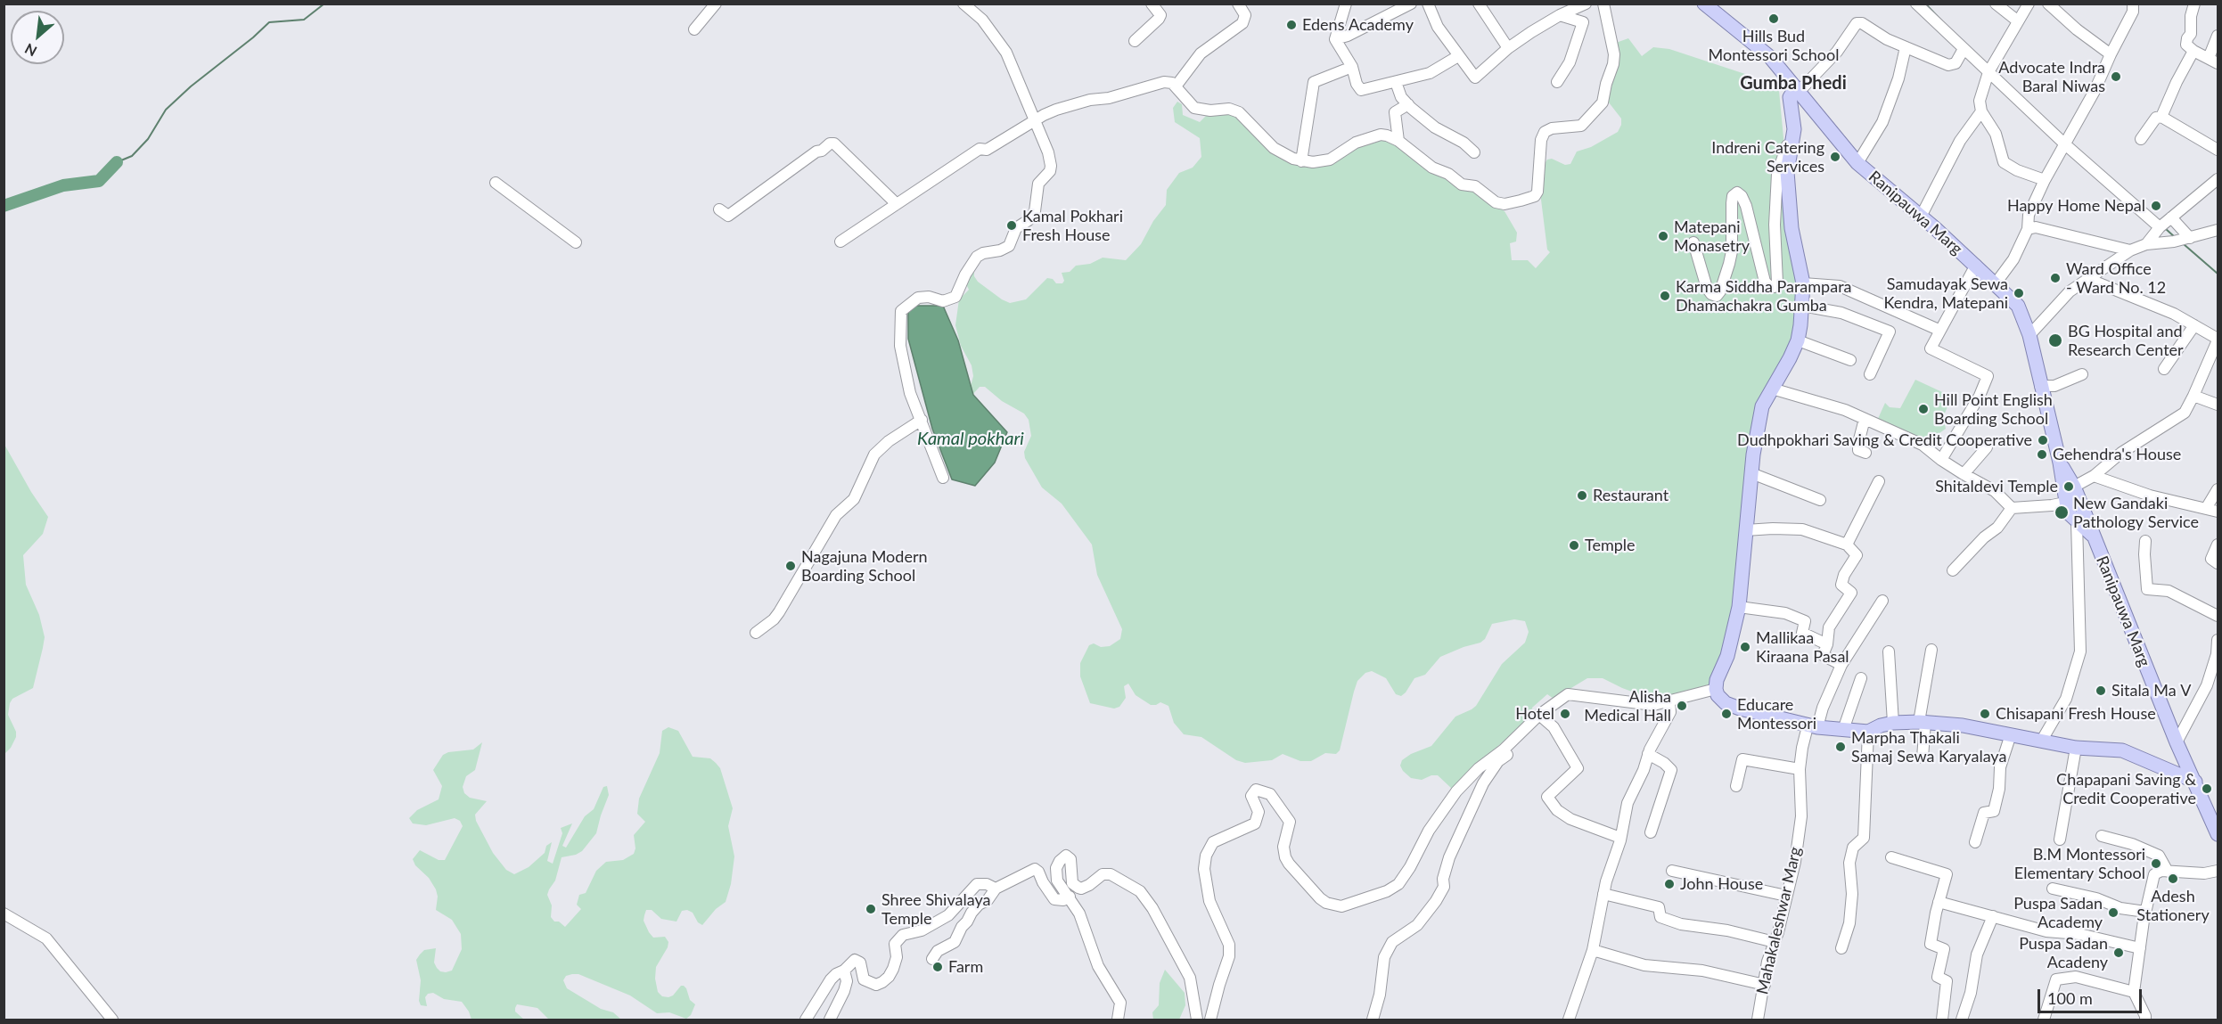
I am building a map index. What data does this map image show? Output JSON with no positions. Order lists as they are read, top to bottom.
{
  "streets": {
    "main road": ["Ranipauwa Marg"],
    "street": ["Mahakaleshwar Marg"]
  },
  "districts": ["Gumba Phedi"],
  "water": ["Kamal pokhari"],
  "places": [
    "Hills Bud Montessori School",
    "Edens Academy",
    "Advocate Indra Baral Niwas",
    "Indreni Catering Services",
    "Happy Home Nepal",
    "Kamal Pokhari Fresh House",
    "Matepani Monasetry",
    "Ward Office - Ward No. 12",
    "Samudayak Sewa Kendra, Matepani",
    "Karma Siddha Parampara Dhamachakra Gumba",
    "BG Hospital and Research Center",
    "Hill Point English Boarding School",
    "Dudhpokhari Saving & Credit Cooperative",
    "Gehendra's House",
    "Shitaldevi Temple",
    "Restaurant",
    "New Gandaki Pathology Service",
    "Temple",
    "Nagajuna Modern Boarding School",
    "Mallikaa Kiraana Pasal",
    "Sitala Ma V",
    "Alisha Medical Hall",
    "Hotel",
    "Educare Montessori",
    "Chisapani Fresh House",
    "Marpha Thakali Samaj Sewa Karyalaya",
    "Chapapani Saving & Credit Cooperative",
    "B.M Montessori Elementary School",
    "Adesh Stationery",
    "John House",
    "Shree Shivalaya Temple",
    "Puspa Sadan Academy",
    "Puspa Sadan Acadeny",
    "Farm"
  ],
  "scale_bar": "100 m",
  "north": "bottom left"
}
